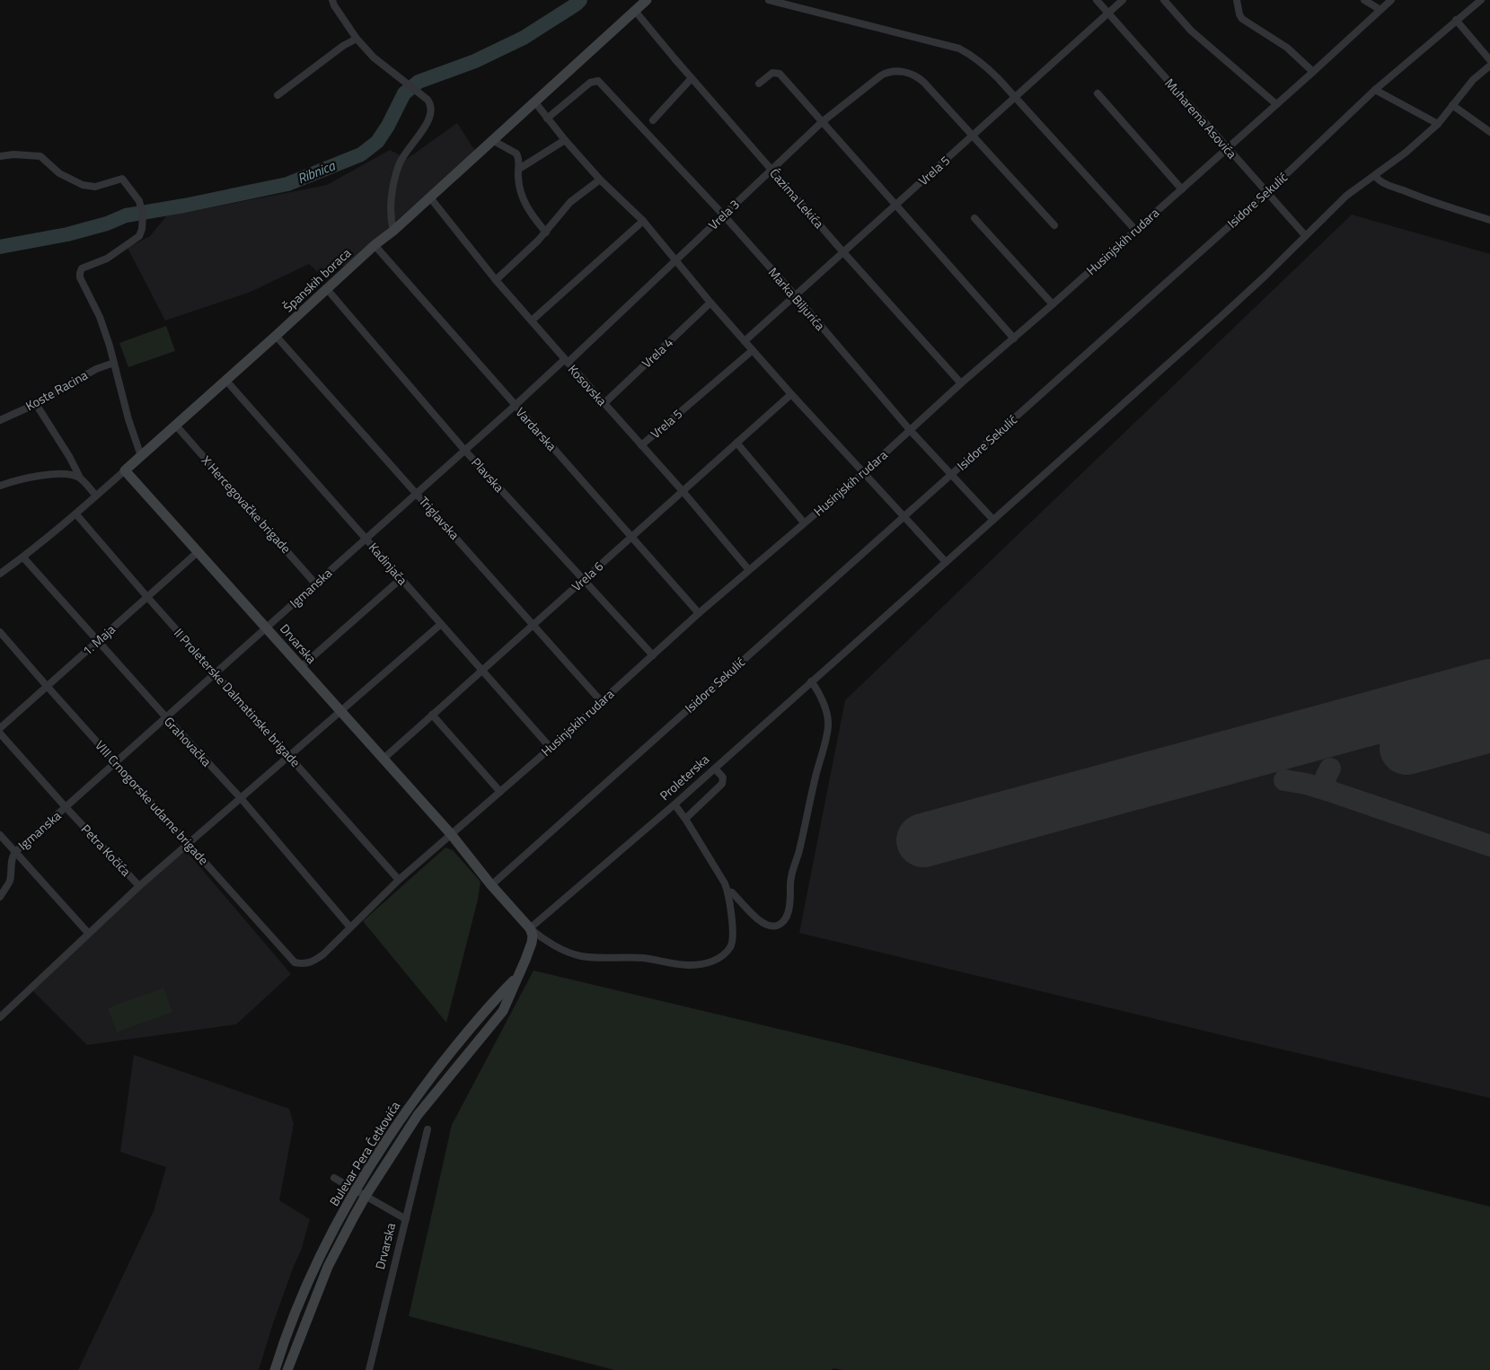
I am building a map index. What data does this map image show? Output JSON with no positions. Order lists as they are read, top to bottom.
{
  "streets": {
    "main road": ["Španskih boraca", "Drvarska", "Bulevar Pera Ćetkovića"],
    "street": [
      "Muharema Asovića",
      "Vrela 5",
      "Ćazima Lekića",
      "Isidore Sekulić",
      "Vrela 3",
      "Husinjskih rudara",
      "Marka Biljurića",
      "Vrela 4",
      "Kosovska",
      "Koste Racina",
      "Vardarska",
      "Plavska",
      "X Hercegovačke brigade",
      "Triglavska",
      "Kadinjača",
      "Vrela 6",
      "Igmanska",
      "1. Maja",
      "II Proleterske Dalmatinske brigade",
      "Grahovačka",
      "Proleterska",
      "VIII Crnogorske udarne brigade",
      "Petra Kočića"
    ]
  },
  "crossings": [
    ["Muharema Asovića", "Vrela 5"],
    ["Muharema Asovića", "Isidore Sekulić"],
    ["Muharema Asovića", "Husinjskih rudara"],
    ["Muharema Asovića", "Proleterska"],
    ["Vrela 5", "Ćazima Lekića"],
    ["Vrela 5", "Vrela 3"],
    ["Vrela 5", "Marka Biljurića"],
    ["Vrela 5", "Kosovska"],
    ["Ćazima Lekića", "Vrela 3"],
    ["Ćazima Lekića", "Husinjskih rudara"],
    ["Ćazima Lekića", "Španskih boraca"],
    ["Isidore Sekulić", "Marka Biljurića"],
    ["Vrela 3", "Marka Biljurića"],
    ["Vrela 3", "Kosovska"],
    ["Vrela 3", "Igmanska"],
    ["Husinjskih rudara", "Marka Biljurića"],
    ["Husinjskih rudara", "Kosovska"],
    ["Husinjskih rudara", "Vardarska"],
    ["Husinjskih rudara", "Plavska"],
    ["Husinjskih rudara", "Triglavska"],
    ["Husinjskih rudara", "Kadinjača"],
    ["Husinjskih rudara", "Drvarska"],
    ["Husinjskih rudara", "II Proleterske Dalmatinske brigade"],
    ["Husinjskih rudara", "Grahovačka"],
    ["Husinjskih rudara", "VIII Crnogorske udarne brigade"],
    ["Španskih boraca", "Kosovska"],
    ["Španskih boraca", "Vardarska"],
    ["Španskih boraca", "Plavska"],
    ["Španskih boraca", "X Hercegovačke brigade"],
    ["Španskih boraca", "Triglavska"],
    ["Španskih boraca", "Kadinjača"],
    ["Španskih boraca", "Drvarska"],
    ["Španskih boraca", "II Proleterske Dalmatinske brigade"],
    ["Španskih boraca", "Grahovačka"],
    ["Marka Biljurića", "Proleterska"],
    ["Vrela 4", "Kosovska"],
    ["Kosovska", "Vrela 6"],
    ["Kosovska", "Igmanska"],
    ["Vardarska", "Vrela 6"],
    ["Vardarska", "Igmanska"],
    ["Plavska", "Vrela 6"],
    ["Plavska", "Igmanska"],
    ["X Hercegovačke brigade", "Igmanska"],
    ["Triglavska", "Vrela 6"],
    ["Triglavska", "Igmanska"],
    ["Kadinjača", "Vrela 6"],
    ["Kadinjača", "Igmanska"],
    ["Vrela 6", "Drvarska"],
    ["Igmanska", "Drvarska"],
    ["Igmanska", "II Proleterske Dalmatinske brigade"],
    ["Igmanska", "Grahovačka"],
    ["Igmanska", "VIII Crnogorske udarne brigade"],
    ["Igmanska", "Petra Kočića"],
    ["1. Maja", "Drvarska"],
    ["1. Maja", "II Proleterske Dalmatinske brigade"],
    ["1. Maja", "Grahovačka"],
    ["1. Maja", "VIII Crnogorske udarne brigade"],
    ["Proleterska", "Bulevar Pera Ćetkovića"]
  ],
  "water": ["Ribnica"]
}
